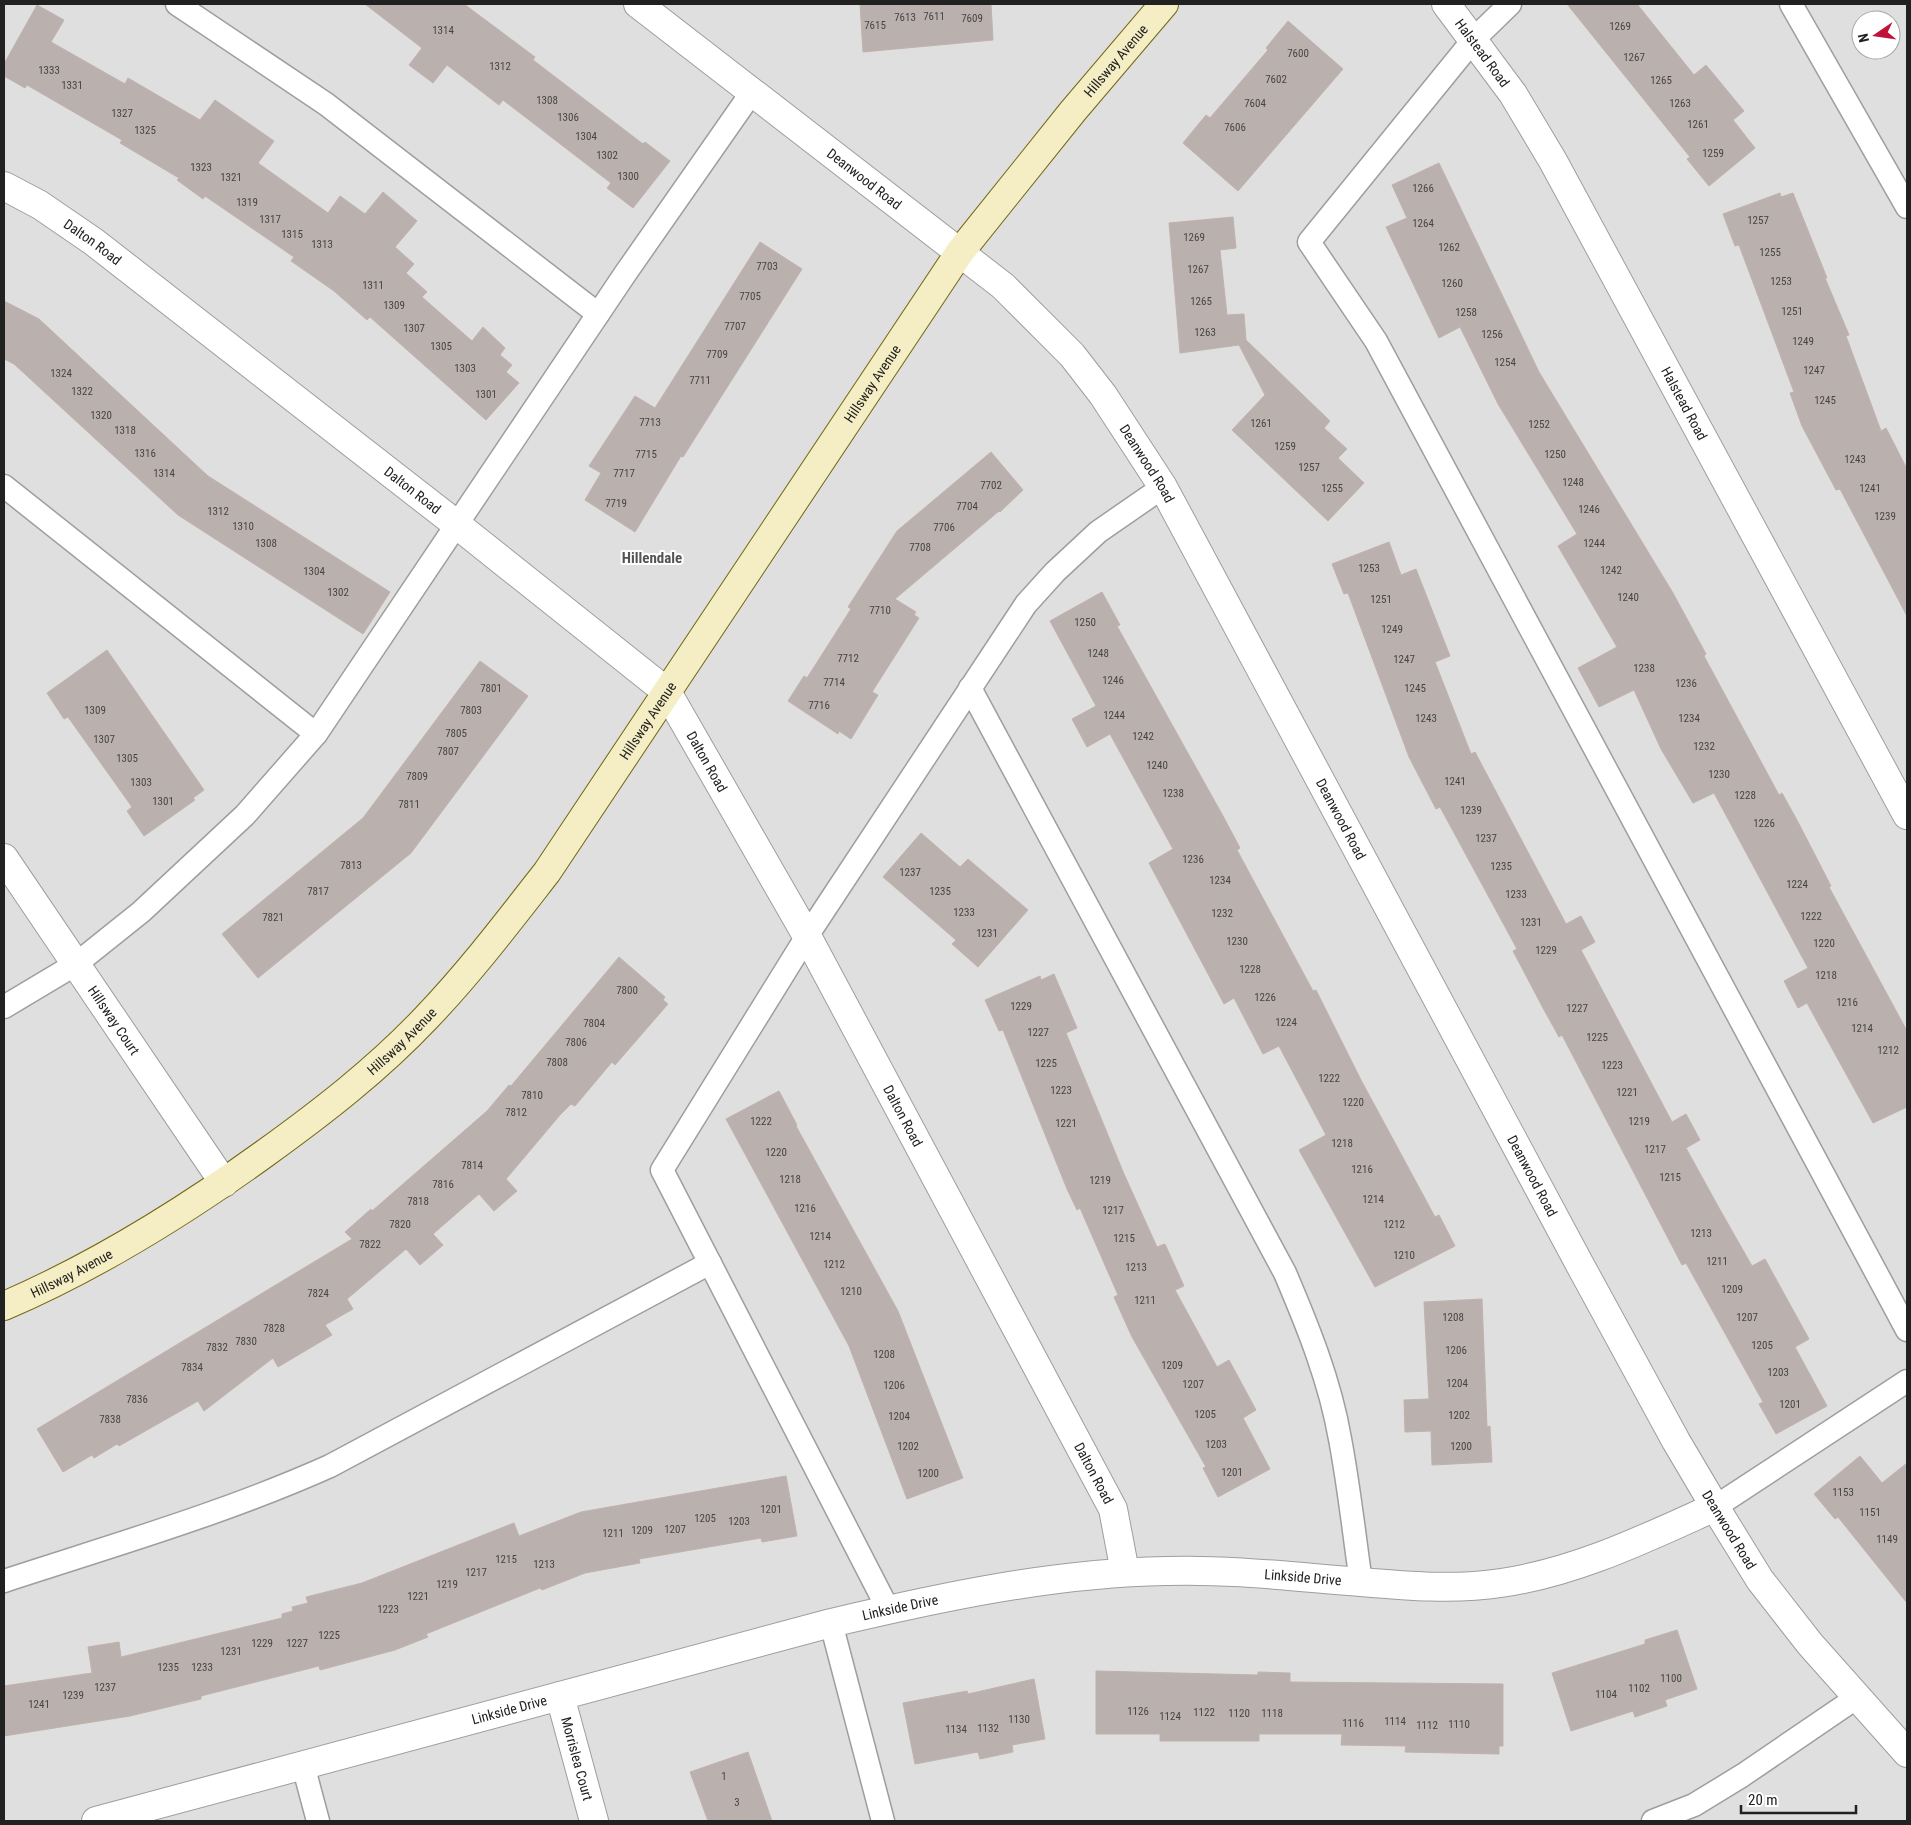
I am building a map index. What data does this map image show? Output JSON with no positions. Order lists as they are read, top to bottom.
{
  "streets": {
    "street": [
      "Halstead Road",
      "Hillsway Avenue",
      "Deanwood Road",
      "Dalton Road",
      "Hillsway Court",
      "Linkside Drive",
      "Morrislea Court"
    ]
  },
  "crossings": [
    ["Hillsway Avenue", "Deanwood Road"],
    ["Hillsway Avenue", "Dalton Road"],
    ["Hillsway Avenue", "Hillsway Court"],
    ["Deanwood Road", "Linkside Drive"],
    ["Dalton Road", "Linkside Drive"],
    ["Linkside Drive", "Morrislea Court"]
  ],
  "districts": ["Hillendale"],
  "house_numbers": [
    "7611",
    "7613",
    "7609",
    "7615",
    "1269",
    "1314",
    "7600",
    "1267",
    "1312",
    "1333",
    "7602",
    "1265",
    "1331",
    "1308",
    "7604",
    "1263",
    "1327",
    "1306",
    "1261",
    "7606",
    "1325",
    "1304",
    "1259",
    "1302",
    "1323",
    "1300",
    "1321",
    "1266",
    "1319",
    "1317",
    "1257",
    "1264",
    "1315",
    "1269",
    "1313",
    "1262",
    "1255",
    "7703",
    "1267",
    "1253",
    "1260",
    "1311",
    "7705",
    "1265",
    "1309",
    "1251",
    "1258",
    "7707",
    "1307",
    "1263",
    "1256",
    "1249",
    "1305",
    "7709",
    "1254",
    "1303",
    "1247",
    "1324",
    "7711",
    "1322",
    "1301",
    "1245",
    "1320",
    "7713",
    "1261",
    "1252",
    "1318",
    "1259",
    "1316",
    "7715",
    "1250",
    "1243",
    "1257",
    "1314",
    "7717",
    "1248",
    "7702",
    "1255",
    "1241",
    "7719",
    "7704",
    "1246",
    "1312",
    "1239",
    "1310",
    "7706",
    "1308",
    "1244",
    "7708",
    "1253",
    "1242",
    "1304",
    "1302",
    "1240",
    "1251",
    "7710",
    "1250",
    "1249",
    "1248",
    "7712",
    "1247",
    "1238",
    "1246",
    "7714",
    "1236",
    "7801",
    "1245",
    "7716",
    "1309",
    "7803",
    "1244",
    "1243",
    "1234",
    "7805",
    "1242",
    "1307",
    "1232",
    "7807",
    "1305",
    "1240",
    "1230",
    "7809",
    "1241",
    "1303",
    "1238",
    "1228",
    "1301",
    "7811",
    "1239",
    "1226",
    "1237",
    "1236",
    "7813",
    "1235",
    "1237",
    "1234",
    "1224",
    "7817",
    "1235",
    "1233",
    "1233",
    "1232",
    "1222",
    "7821",
    "1231",
    "1231",
    "1230",
    "1220",
    "1229",
    "1228",
    "1218",
    "7800",
    "1226",
    "1216",
    "1229",
    "1227",
    "1224",
    "7804",
    "1214",
    "1227",
    "1225",
    "7806",
    "1212",
    "7808",
    "1225",
    "1223",
    "1222",
    "1223",
    "1221",
    "7810",
    "1220",
    "7812",
    "1222",
    "1219",
    "1221",
    "1218",
    "1217",
    "1220",
    "7814",
    "1216",
    "1215",
    "1218",
    "1219",
    "7816",
    "1214",
    "7818",
    "1216",
    "1217",
    "7820",
    "1212",
    "1213",
    "1214",
    "1215",
    "7822",
    "1210",
    "1211",
    "1212",
    "1213",
    "1209",
    "1210",
    "7824",
    "1211",
    "1208",
    "1207",
    "7828",
    "7830",
    "1205",
    "7832",
    "1206",
    "1208",
    "1209",
    "7834",
    "1203",
    "1204",
    "1207",
    "1206",
    "7836",
    "1201",
    "1205",
    "1202",
    "1204",
    "7838",
    "1203",
    "1202",
    "1200",
    "1201",
    "1200",
    "1153",
    "1201",
    "1151",
    "1205",
    "1203",
    "1207",
    "1209",
    "1211",
    "1149",
    "1215",
    "1213",
    "1217",
    "1219",
    "1221",
    "1223",
    "1225",
    "1229",
    "1227",
    "1231",
    "1235",
    "1233",
    "1100",
    "1237",
    "1102",
    "1104",
    "1239",
    "1241",
    "1126",
    "1122",
    "1120",
    "1118",
    "1124",
    "1130",
    "1114",
    "1116",
    "1110",
    "1112",
    "1132",
    "1134",
    "1",
    "3"
  ],
  "scale_bar": "20 m",
  "north": "left"
}
